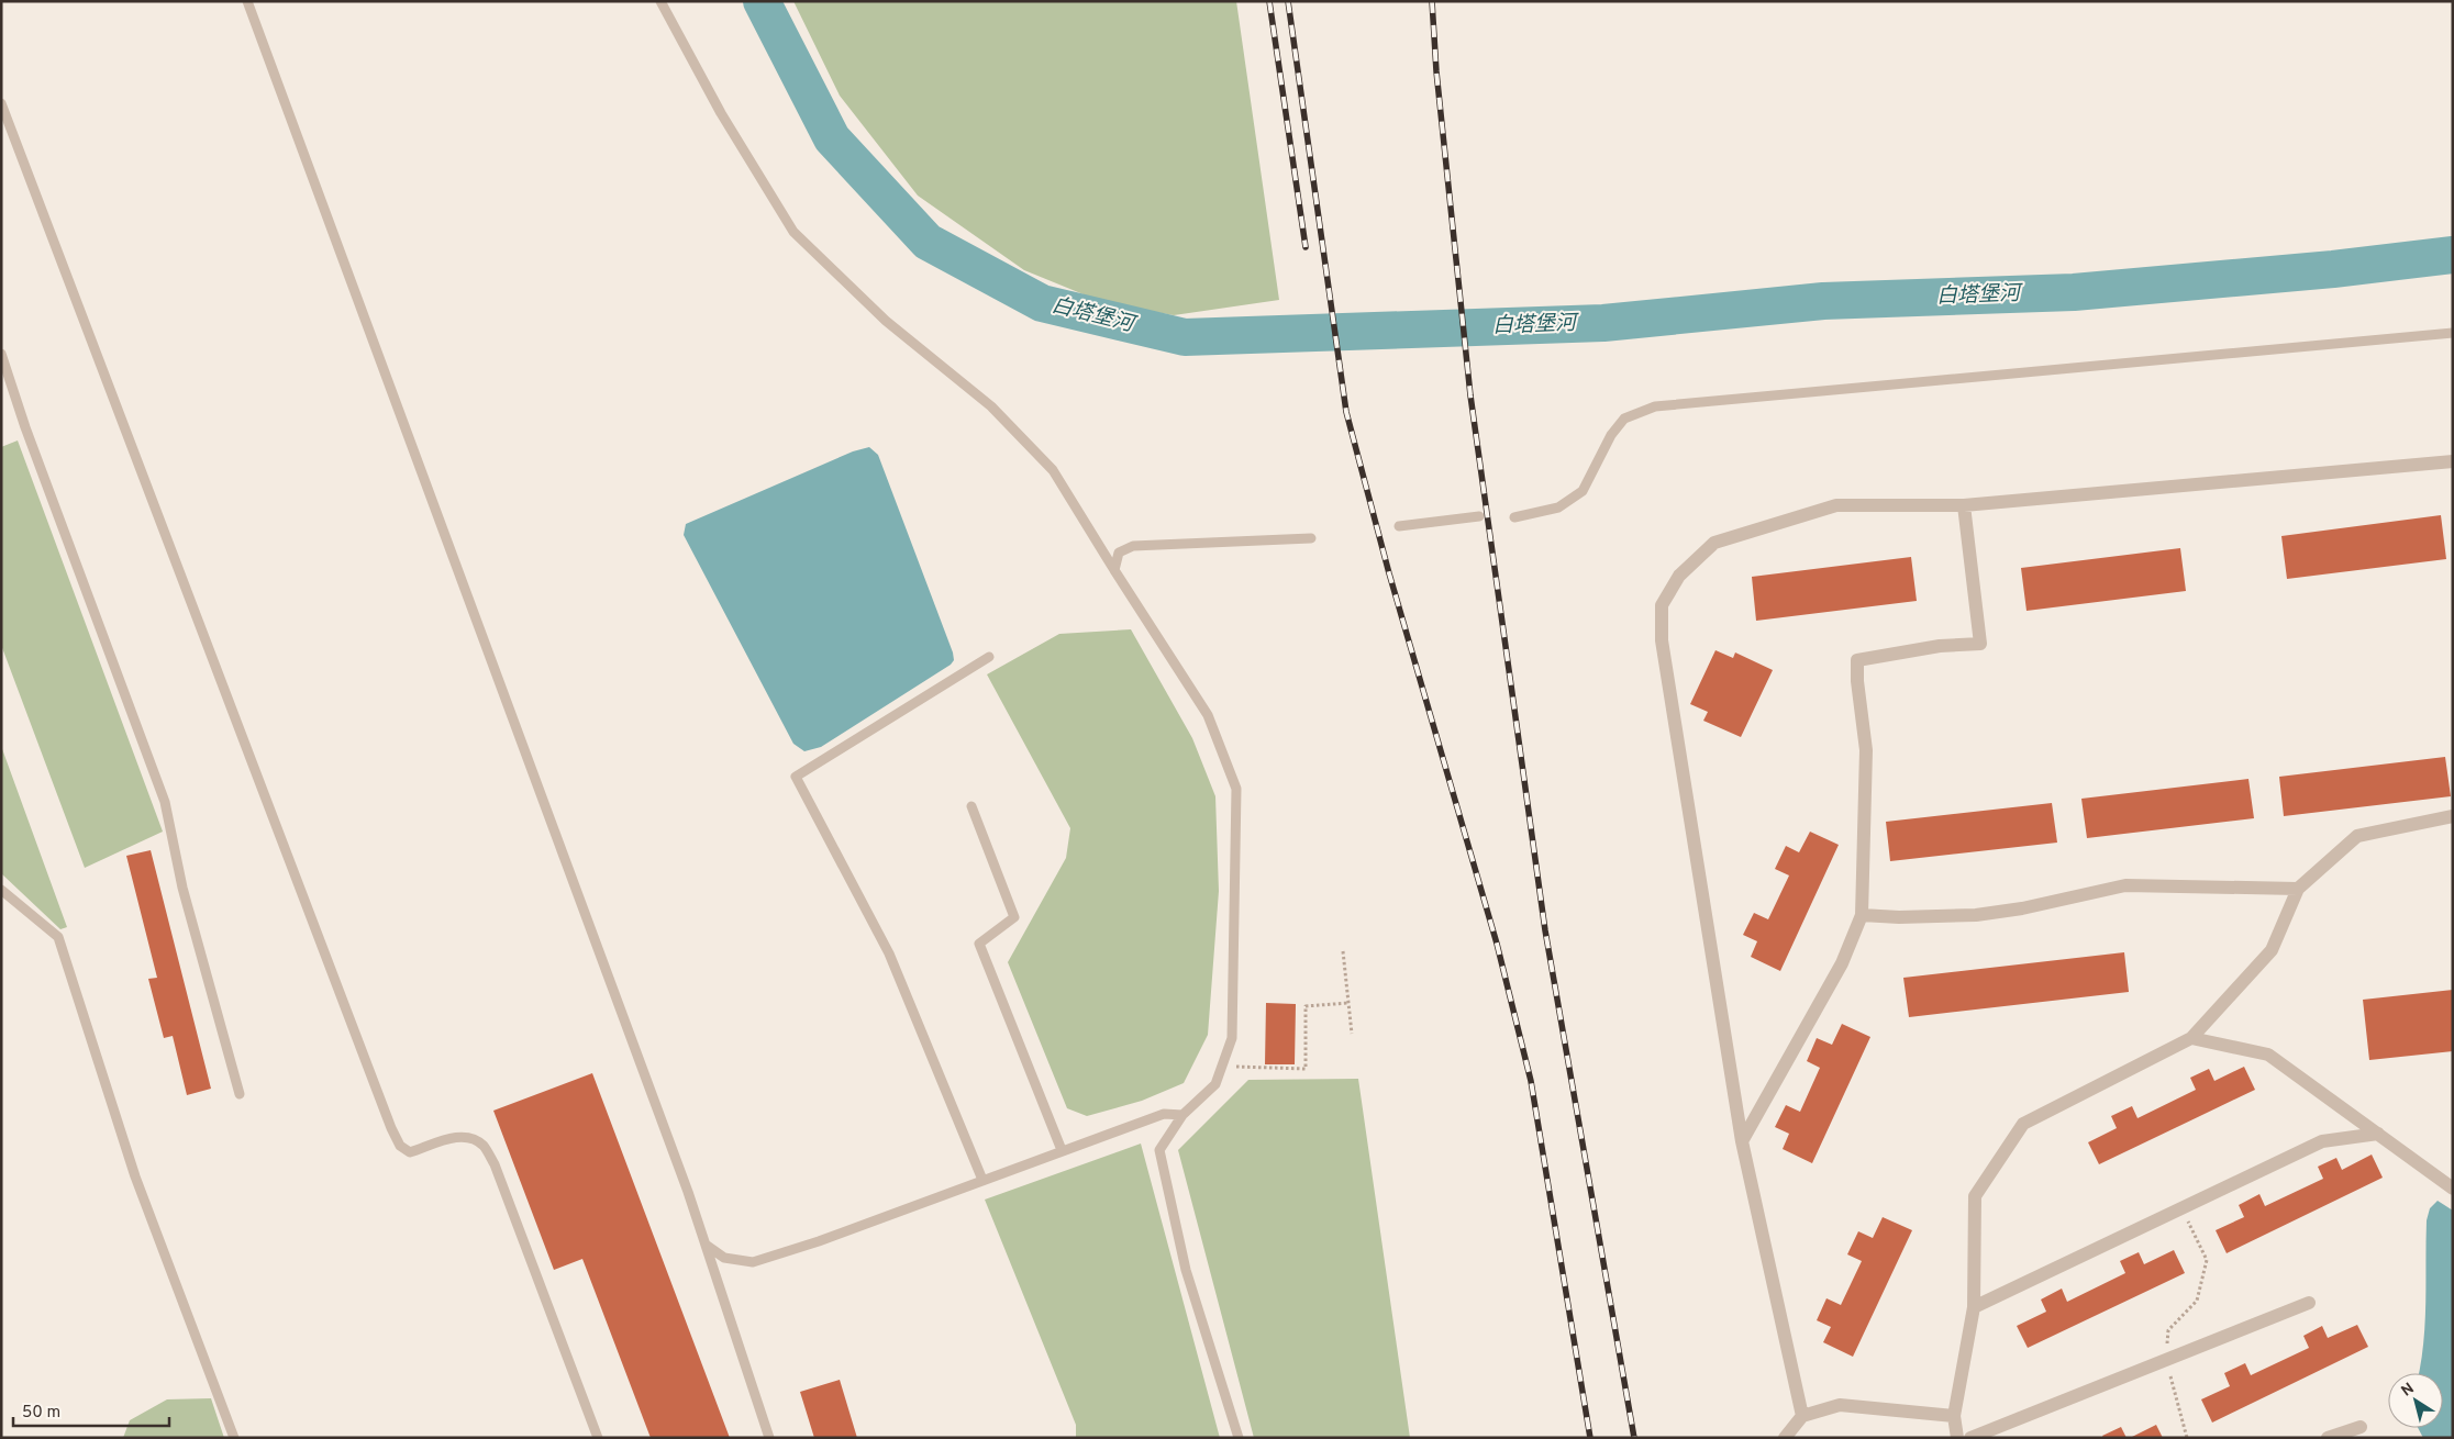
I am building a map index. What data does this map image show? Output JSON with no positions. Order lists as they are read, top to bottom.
{
  "water": ["白塔堡河"],
  "scale_bar": "50 m",
  "north": "top left"
}
